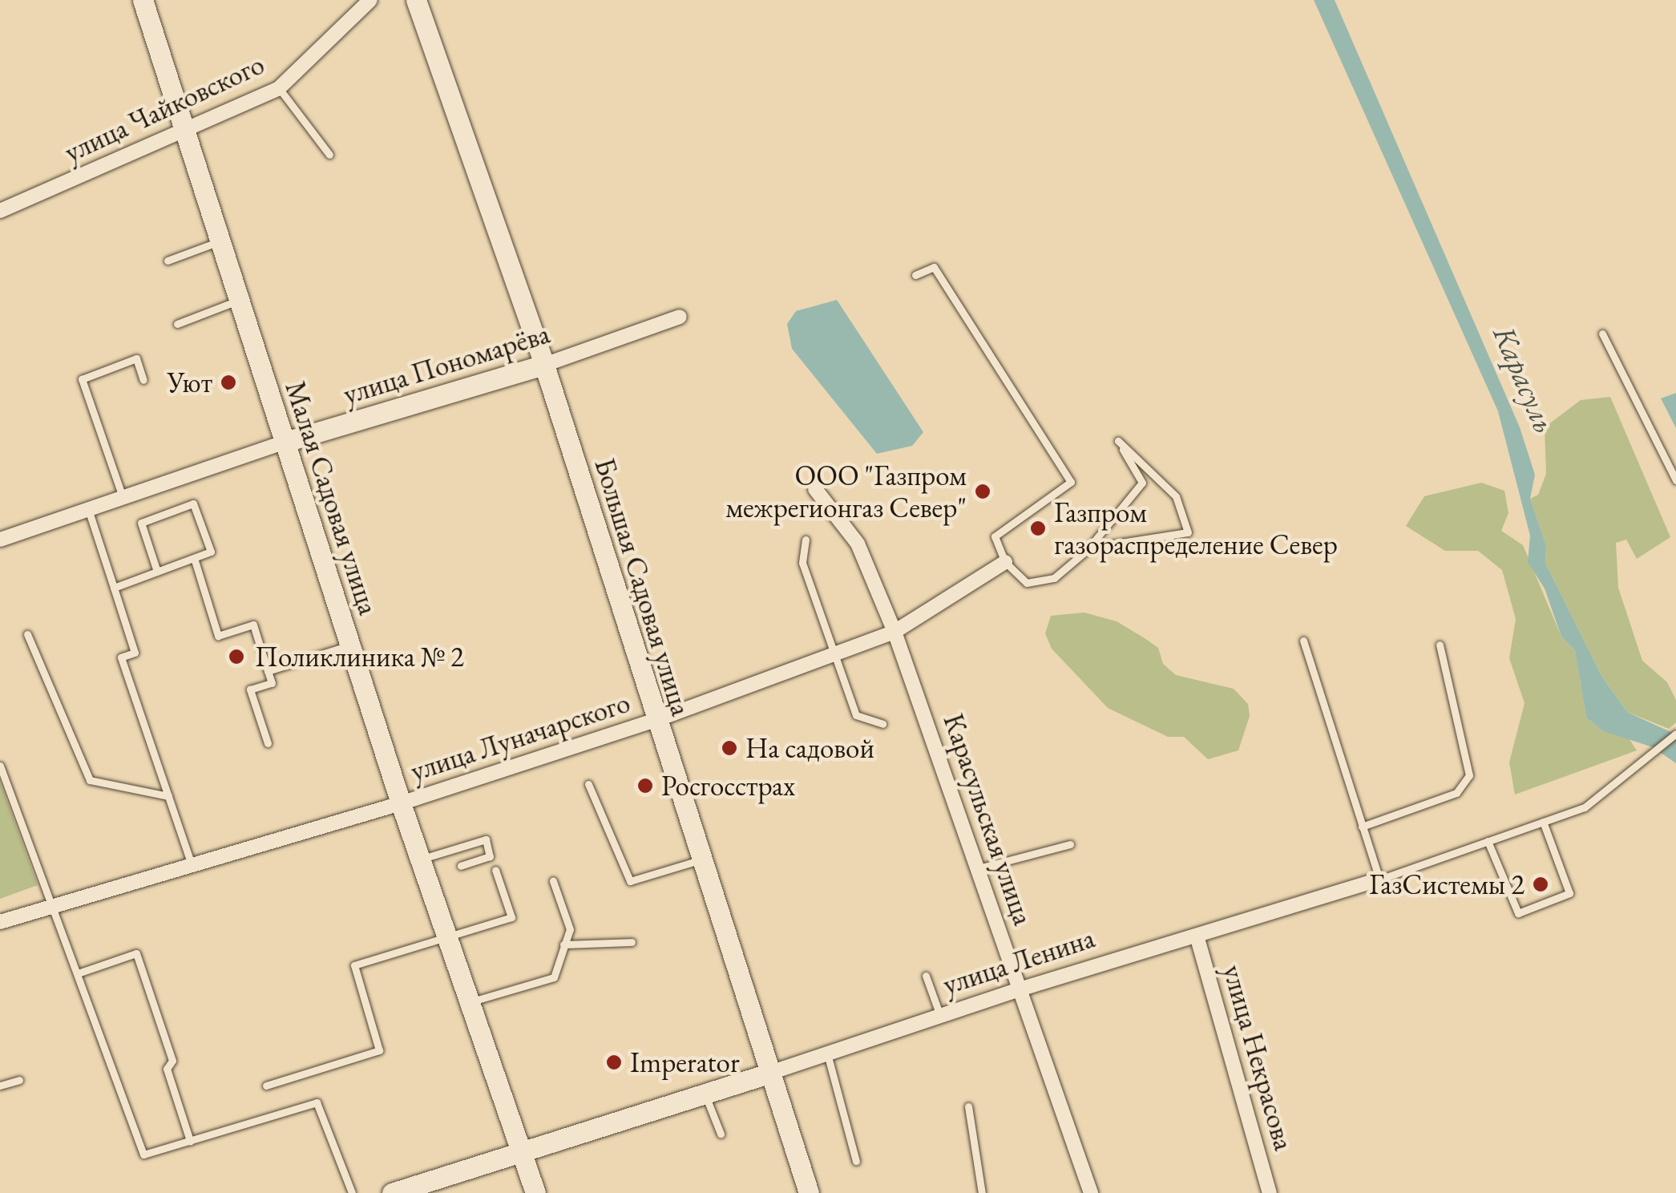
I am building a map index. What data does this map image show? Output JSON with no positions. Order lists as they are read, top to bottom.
{
  "streets": {
    "main road": [
      "улица Пономарёва",
      "Малая Садовая улица",
      "Большая Садовая улица",
      "улица Ленина"
    ],
    "street": [
      "улица Чайковского",
      "улица Луначарского",
      "Карасульская улица",
      "улица Некрасова"
    ]
  },
  "crossings": [
    ["улица Чайковского", "Малая Садовая улица"],
    ["улица Пономарёва", "Малая Садовая улица"],
    ["улица Пономарёва", "Большая Садовая улица"],
    ["Малая Садовая улица", "улица Луначарского"],
    ["Малая Садовая улица", "улица Ленина"],
    ["Большая Садовая улица", "улица Луначарского"],
    ["Большая Садовая улица", "улица Ленина"],
    ["улица Луначарского", "Карасульская улица"],
    ["Карасульская улица", "улица Ленина"],
    ["улица Ленина", "улица Некрасова"]
  ],
  "water": ["Карасуль"],
  "places": [
    "Уют",
    "ООО \"Газпром межрегионгаз Север\"",
    "Газпром газораспределение Север",
    "Поликлиника № 2",
    "На садовой",
    "Росгосстрах",
    "ГазСистемы 2",
    "Imperator"
  ]
}
